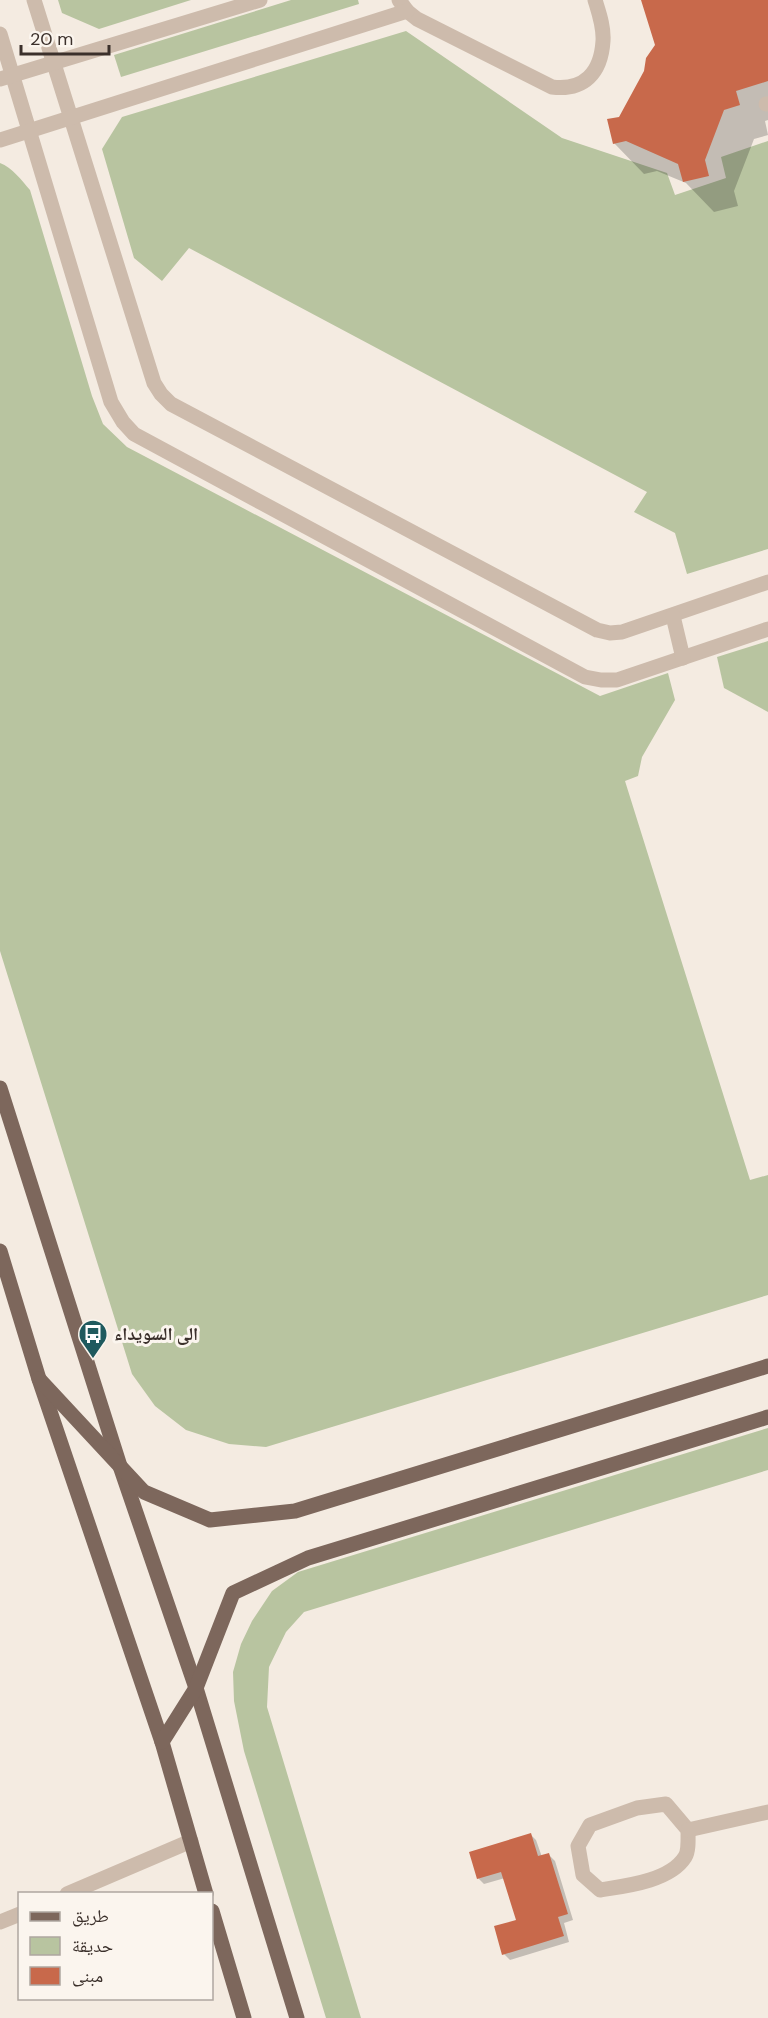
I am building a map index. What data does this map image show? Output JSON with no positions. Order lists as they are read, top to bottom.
{
  "places": {
    "bus stop": ["الى السويداء"]
  },
  "legend": ["طريق", "حديقة", "مبنى"],
  "scale_bar": "20 m"
}
